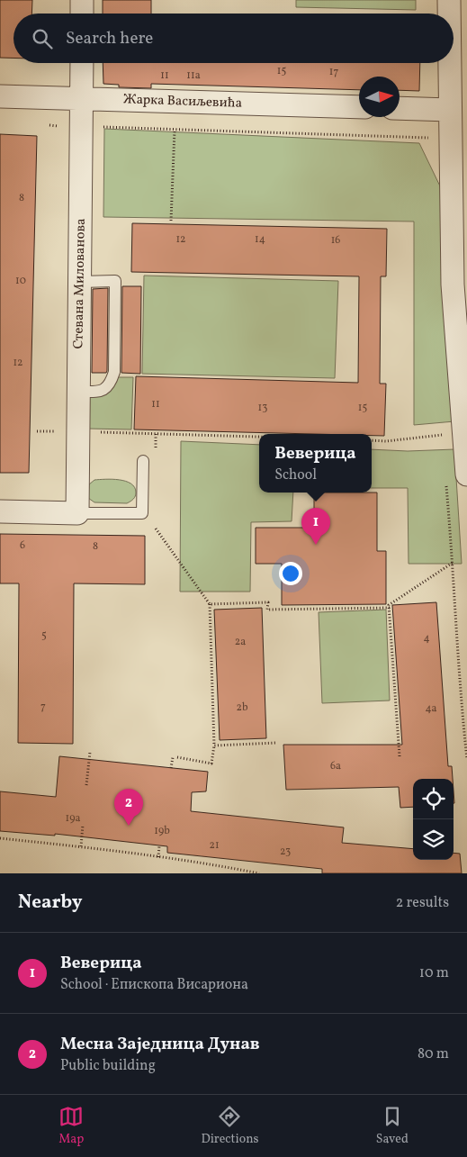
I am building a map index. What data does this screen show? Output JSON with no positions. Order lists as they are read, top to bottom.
{
  "streets": {
    "street": ["Жарка Васиљевића", "Стевана Милованова"]
  },
  "crossings": [
    ["Жарка Васиљевића", "Стевана Милованова"]
  ],
  "house_numbers": [
    "15",
    "17",
    "11",
    "11a",
    "8",
    "12",
    "14",
    "16",
    "10",
    "12",
    "11",
    "13",
    "15",
    "6",
    "8",
    "5",
    "4",
    "2a",
    "7",
    "2b",
    "4a",
    "6a",
    "19a",
    "19b",
    "21",
    "23"
  ],
  "north": "right",
  "page": {
    "search": "Search here",
    "popup": ["Веверица", "School"],
    "pins": ["1", "2"],
    "heading": ["Nearby", "2 results"],
    "list": [
      {
        "mark": "1",
        "name": "Веверица",
        "note": "School · Епископа Висариона",
        "value": "10 m"
      },
      {
        "mark": "2",
        "name": "Месна Заједница Дунав",
        "note": "Public building",
        "value": "80 m"
      }
    ],
    "nav": ["Map", "Directions", "Saved"]
  }
}
